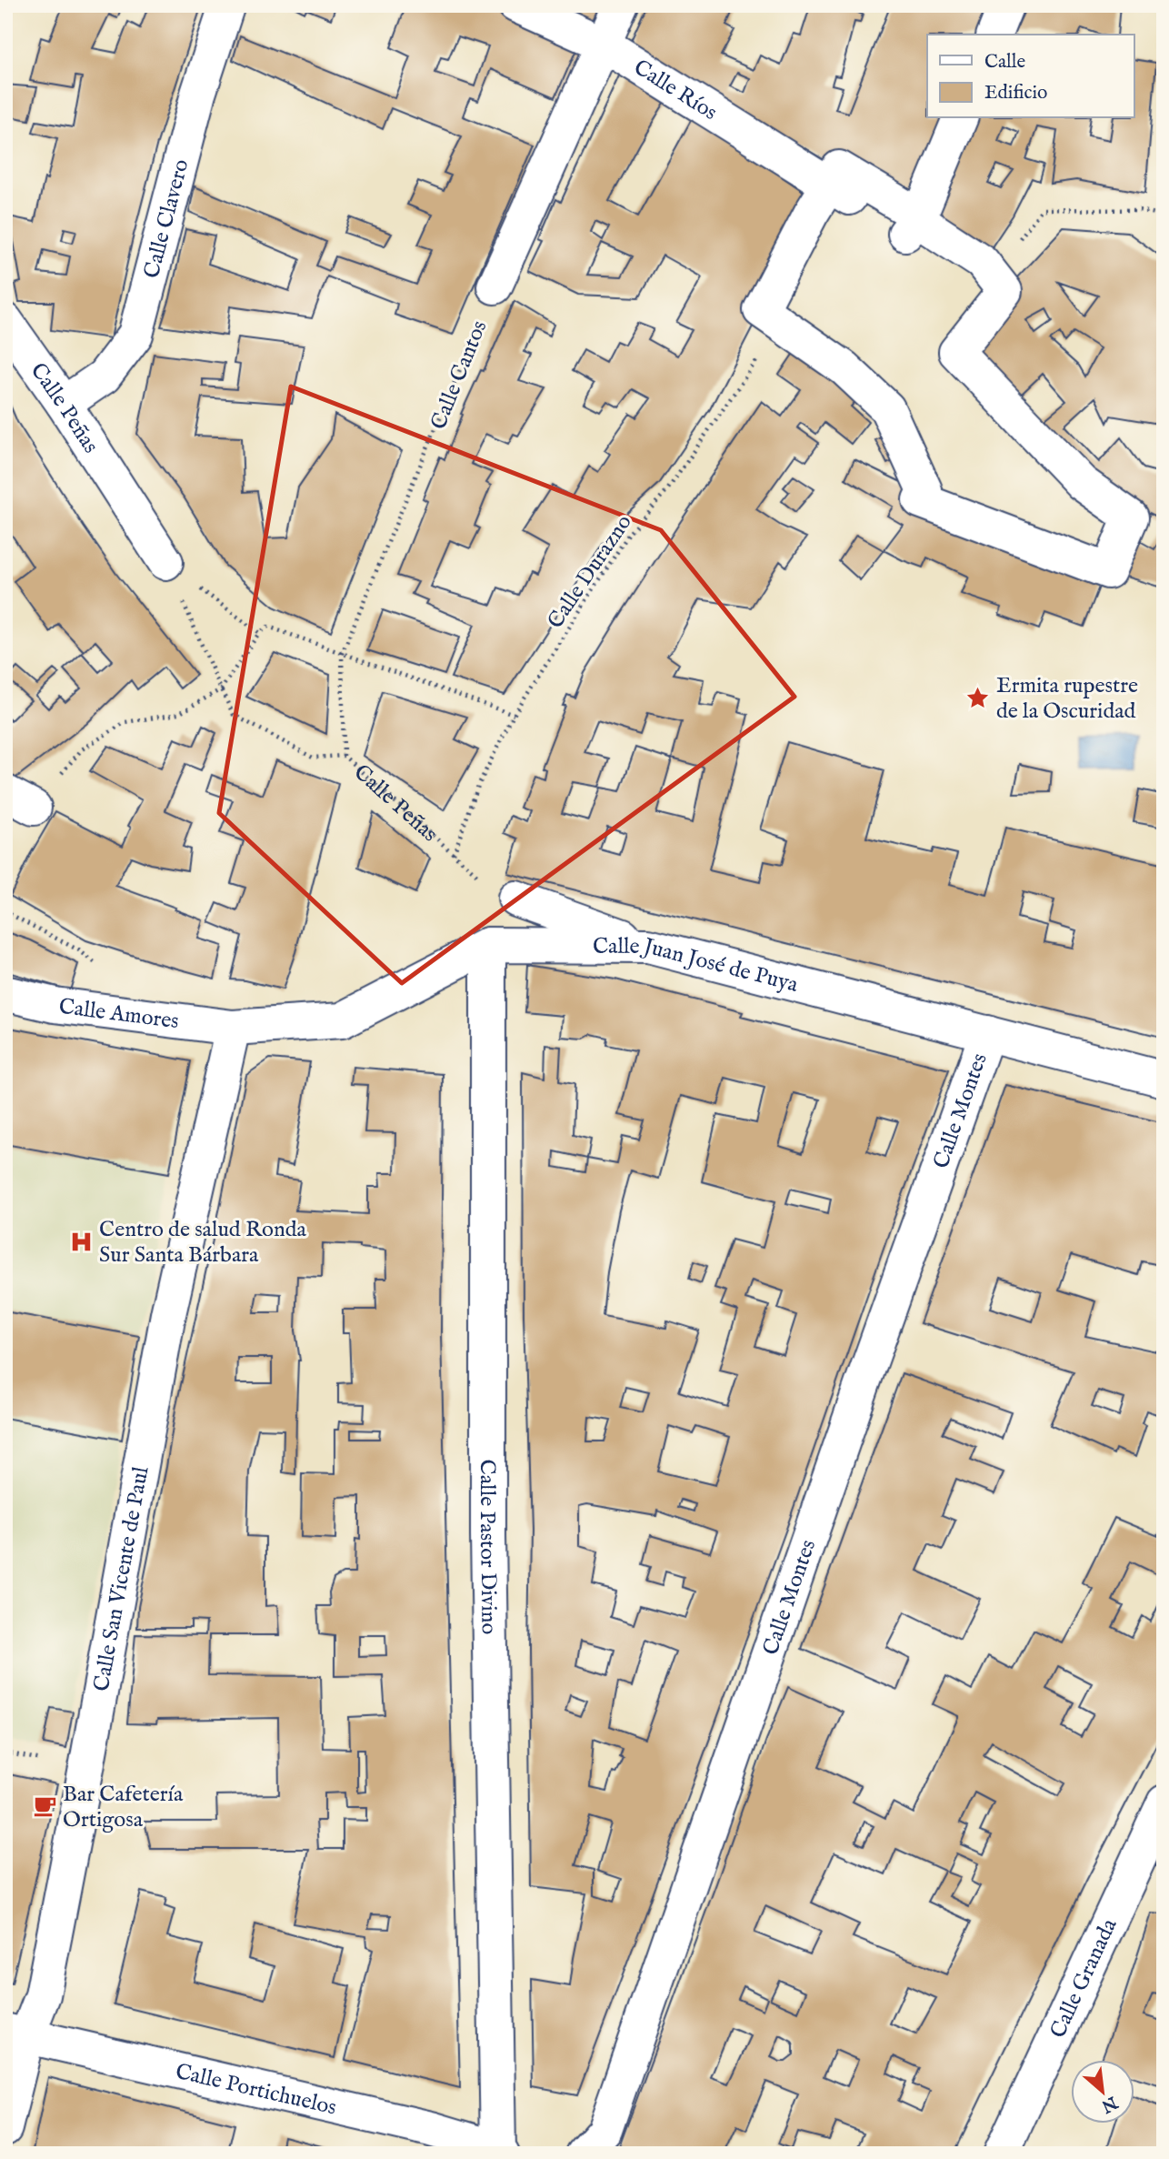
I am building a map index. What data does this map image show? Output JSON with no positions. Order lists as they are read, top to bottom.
{
  "streets": {
    "street": [
      "Calle Ríos",
      "Calle Clavero",
      "Calle Peñas",
      "Calle Juan José de Puya",
      "Calle Amores",
      "Calle Montes",
      "Calle Pastor Divino",
      "Calle San Vicente de Paul",
      "Calle Granada",
      "Calle Portichuelos"
    ],
    "path": ["Calle Cantos", "Calle Durazno"]
  },
  "crossings": [
    ["Calle Clavero", "Calle Peñas"],
    ["Calle Cantos", "Calle Peñas"],
    ["Calle Peñas", "Calle Durazno"],
    ["Calle Juan José de Puya", "Calle Amores"],
    ["Calle Juan José de Puya", "Calle Montes"],
    ["Calle Juan José de Puya", "Calle Pastor Divino"],
    ["Calle Juan José de Puya", "Calle San Vicente de Paul"],
    ["Calle Amores", "Calle San Vicente de Paul"],
    ["Calle Pastor Divino", "Calle Portichuelos"],
    ["Calle San Vicente de Paul", "Calle Portichuelos"]
  ],
  "places": {
    "place": ["Ermita rupestre de la Oscuridad"],
    "hospital": ["Centro de salud Ronda Sur Santa Bárbara"],
    "cafe": ["Bar Cafetería Ortigosa"]
  },
  "legend": ["Calle", "Edificio"],
  "north": "bottom right"
}
